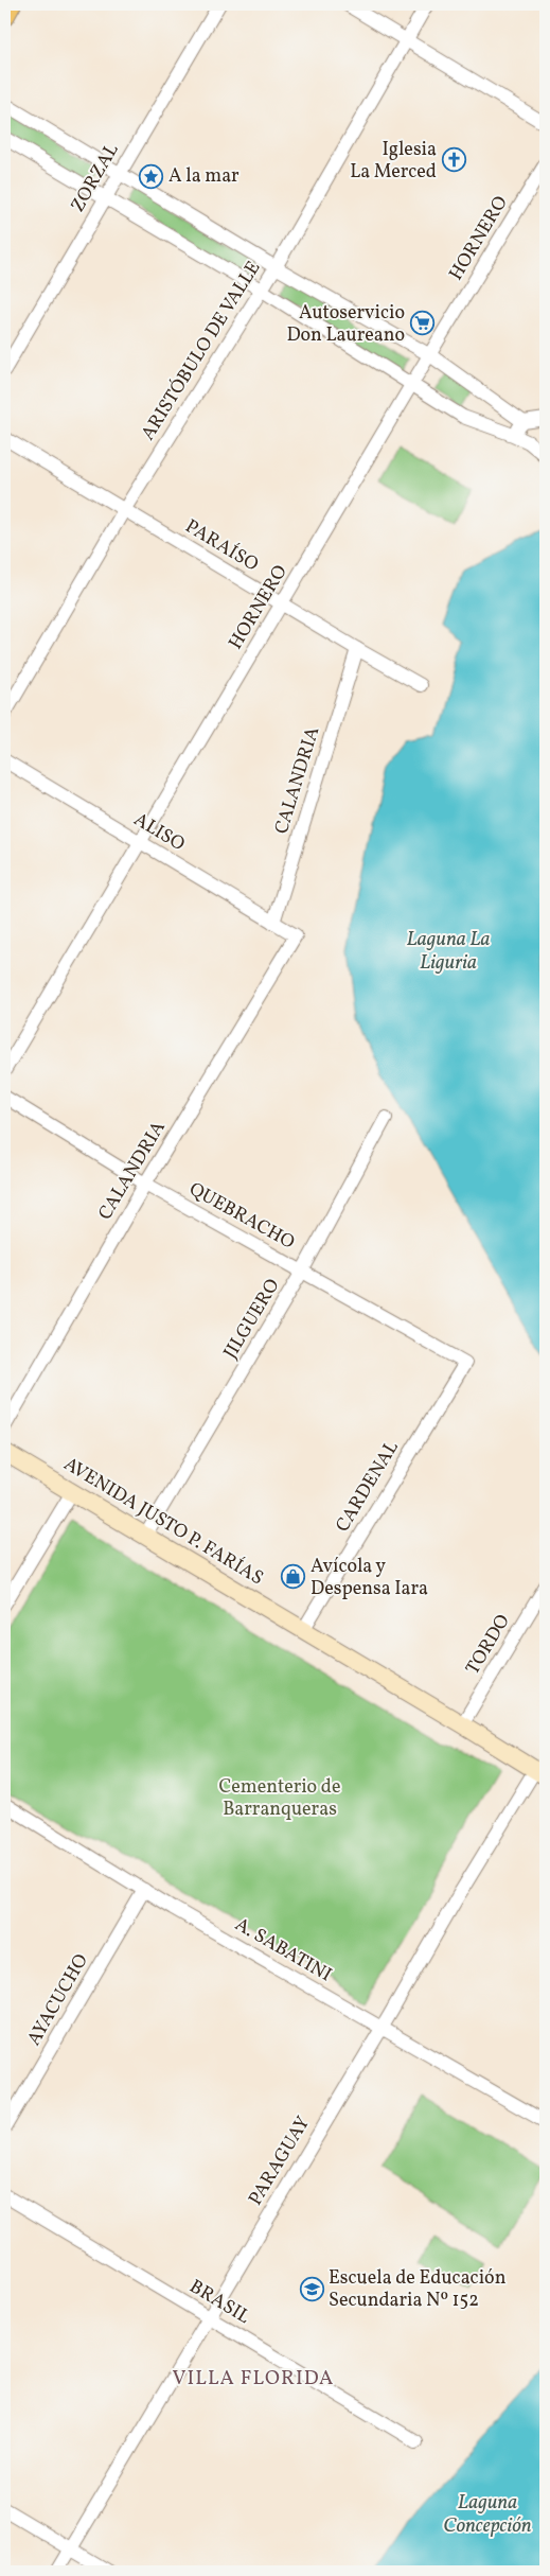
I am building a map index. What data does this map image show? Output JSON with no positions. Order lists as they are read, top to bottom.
{
  "streets": {
    "street": [
      "ZORZAL",
      "HORNERO",
      "ARISTÓBULO DE VALLE",
      "PARAÍSO",
      "CALANDRIA",
      "ALISO",
      "QUEBRACHO",
      "JILGUERO",
      "CARDENAL",
      "AVENIDA JUSTO P. FARÍAS",
      "TORDO",
      "A. SABATINI",
      "AYACUCHO",
      "PARAGUAY",
      "BRASIL"
    ]
  },
  "crossings": [
    ["HORNERO", "PARAÍSO"],
    ["HORNERO", "ALISO"],
    ["ARISTÓBULO DE VALLE", "PARAÍSO"],
    ["PARAÍSO", "CALANDRIA"],
    ["CALANDRIA", "ALISO"],
    ["CALANDRIA", "QUEBRACHO"],
    ["QUEBRACHO", "JILGUERO"],
    ["QUEBRACHO", "CARDENAL"],
    ["JILGUERO", "AVENIDA JUSTO P. FARÍAS"],
    ["CARDENAL", "AVENIDA JUSTO P. FARÍAS"],
    ["AVENIDA JUSTO P. FARÍAS", "TORDO"],
    ["AVENIDA JUSTO P. FARÍAS", "PARAGUAY"],
    ["A. SABATINI", "AYACUCHO"],
    ["A. SABATINI", "PARAGUAY"],
    ["PARAGUAY", "BRASIL"]
  ],
  "districts": ["VILLA FLORIDA"],
  "water": ["Laguna La Liguria", "Laguna Concepción"],
  "parks": ["Cementerio de Barranqueras"],
  "places": {
    "church": ["Iglesia La Merced"],
    "place": ["A la mar"],
    "supermarket": ["Autoservicio Don Laureano"],
    "shop": ["Avícola y Despensa Iara"],
    "school or university": ["Escuela de Educación Secundaria Nº 152"]
  }
}
